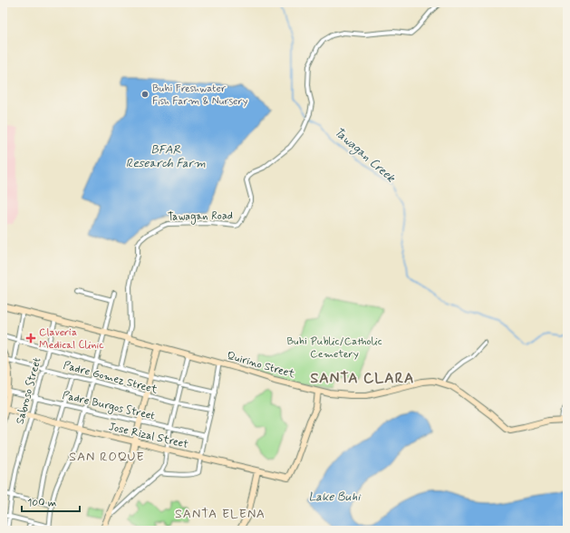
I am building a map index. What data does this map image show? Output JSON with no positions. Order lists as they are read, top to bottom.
{
  "streets": {
    "street": [
      "Tawagan Road",
      "Quirino Street",
      "Padre Gomez Street",
      "Sabroso Street",
      "Padre Burgos Street",
      "Jose Rizal Street"
    ]
  },
  "crossings": [
    ["Tawagan Road", "Quirino Street"],
    ["Quirino Street", "Sabroso Street"],
    ["Quirino Street", "Jose Rizal Street"],
    ["Padre Gomez Street", "Sabroso Street"],
    ["Sabroso Street", "Padre Burgos Street"],
    ["Sabroso Street", "Jose Rizal Street"]
  ],
  "districts": ["SANTA CLARA", "SAN ROQUE", "SANTA ELENA"],
  "water": ["BFAR Research Farm", "Tawagan Creek", "Lake Buhi"],
  "parks": ["Buhi Public/Catholic Cemetery"],
  "places": {
    "other": ["Buhi Freshwater Fish Farm & Nursery"],
    "health": ["Claveria Medical Clinic"]
  },
  "scale_bar": "100 m"
}
